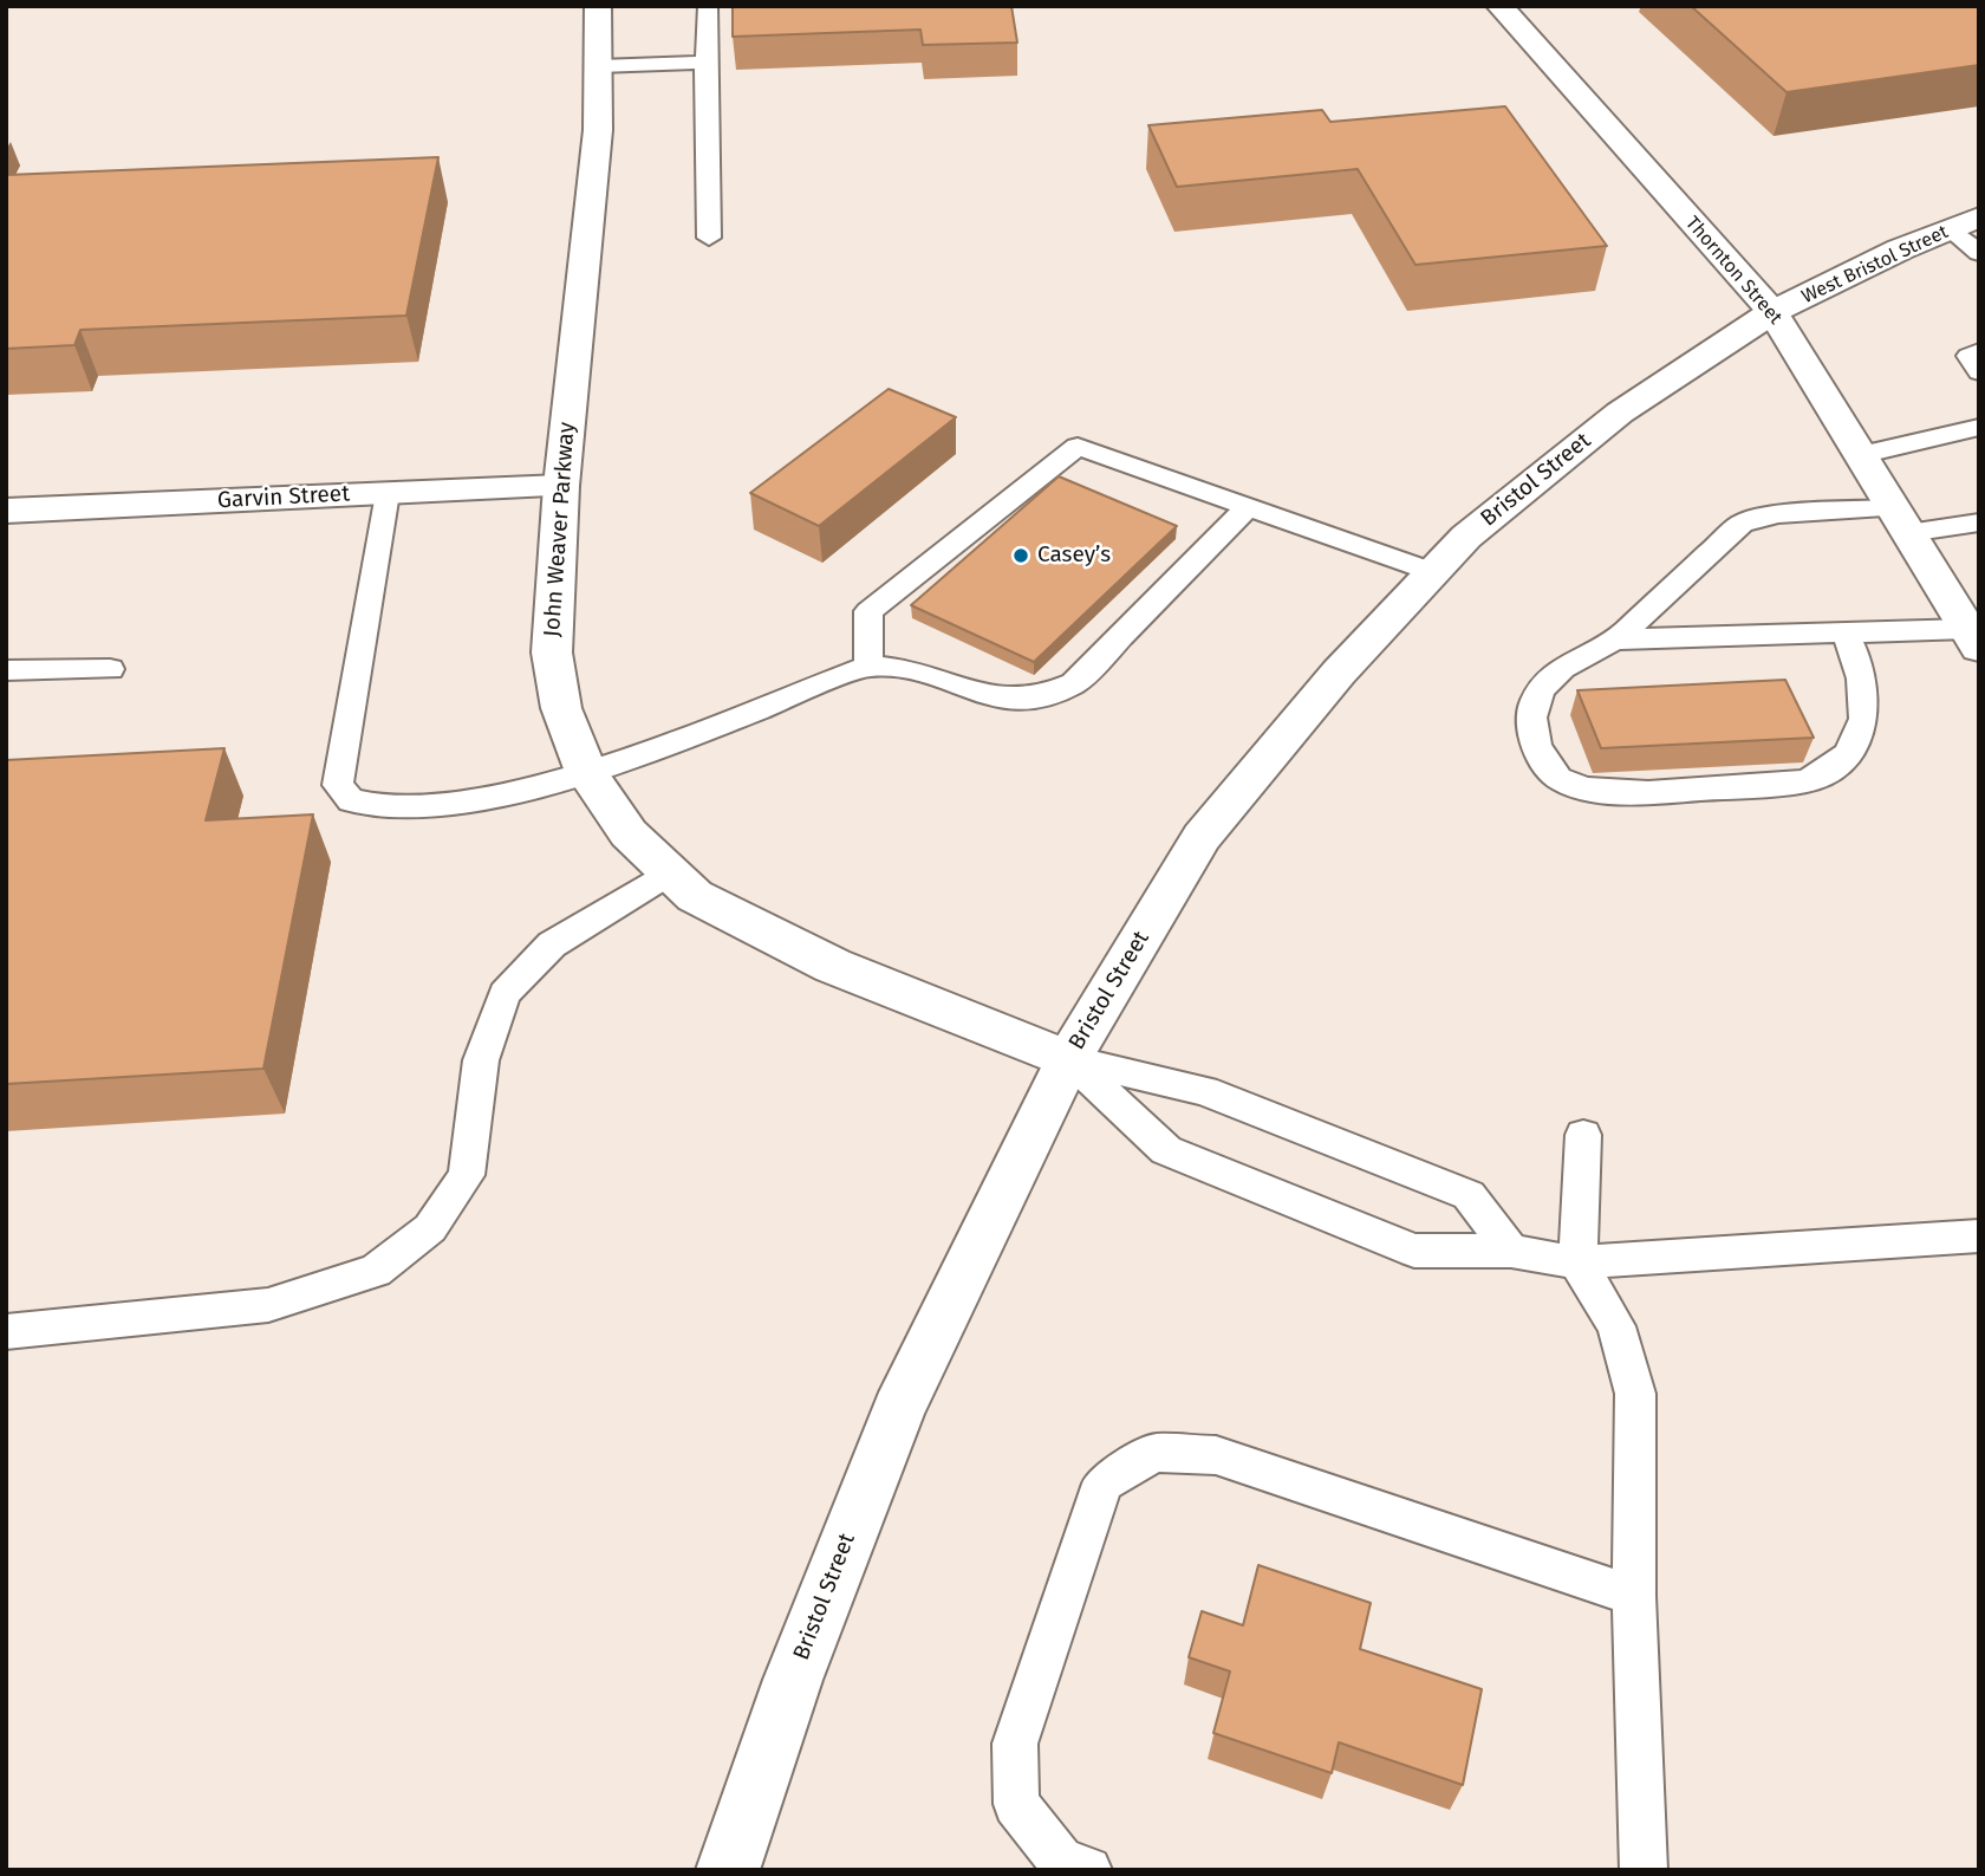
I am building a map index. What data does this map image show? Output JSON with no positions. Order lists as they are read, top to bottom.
{
  "streets": {
    "main road": [
      "West Bristol Street",
      "Thornton Street",
      "Bristol Street",
      "Garvin Street",
      "John Weaver Parkway"
    ]
  },
  "crossings": [
    ["West Bristol Street", "Thornton Street"],
    ["West Bristol Street", "Bristol Street"],
    ["Thornton Street", "Bristol Street"],
    ["Bristol Street", "John Weaver Parkway"],
    ["Garvin Street", "John Weaver Parkway"]
  ],
  "places": ["Casey’s"]
}
